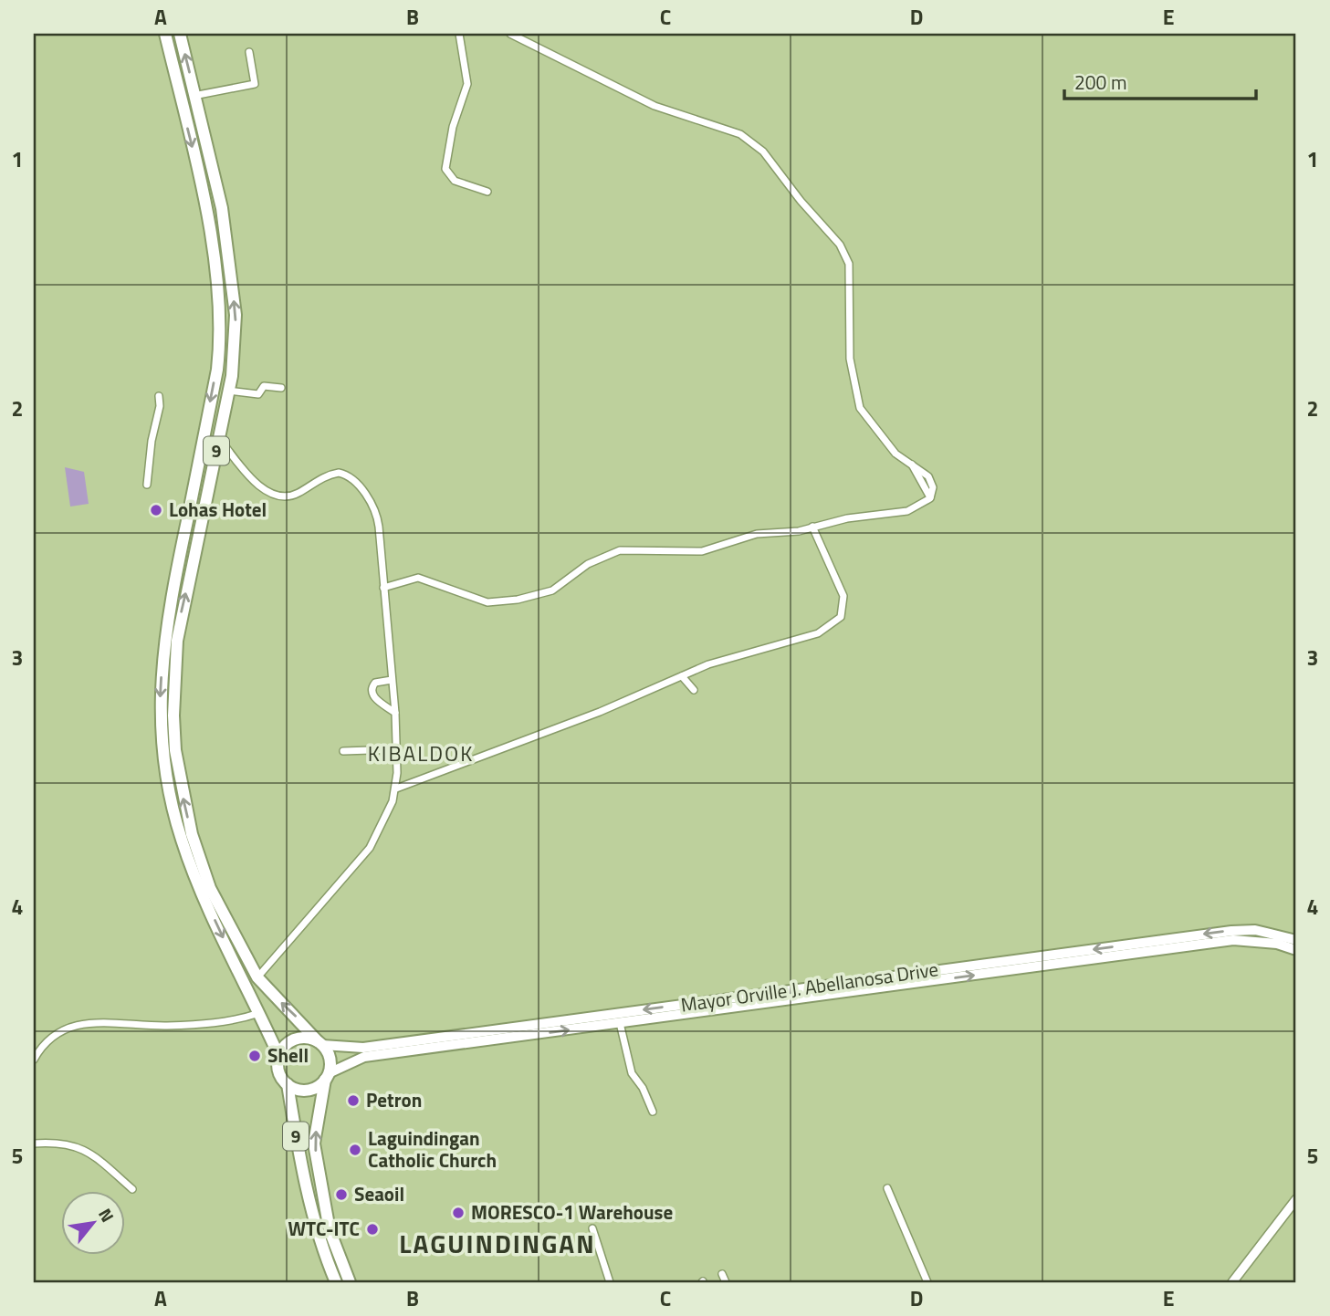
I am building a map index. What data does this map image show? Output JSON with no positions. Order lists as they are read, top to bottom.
{
  "streets": {
    "highway": ["9"],
    "main road": ["Mayor Orville J. Abellanosa Drive"]
  },
  "crossings": [
    ["9", "Mayor Orville J. Abellanosa Drive"]
  ],
  "districts": ["KIBALDOK", "LAGUINDINGAN"],
  "places": [
    "Lohas Hotel",
    "Shell",
    "Petron",
    "Laguindingan Catholic Church",
    "Seaoil",
    "MORESCO-1 Warehouse",
    "WTC-ITC"
  ],
  "scale_bar": "200 m",
  "north": "top right",
  "grid": {
    "columns": [
      "A",
      "B",
      "C",
      "D",
      "E"
    ],
    "rows": [
      "1",
      "2",
      "3",
      "4",
      "5"
    ]
  }
}
